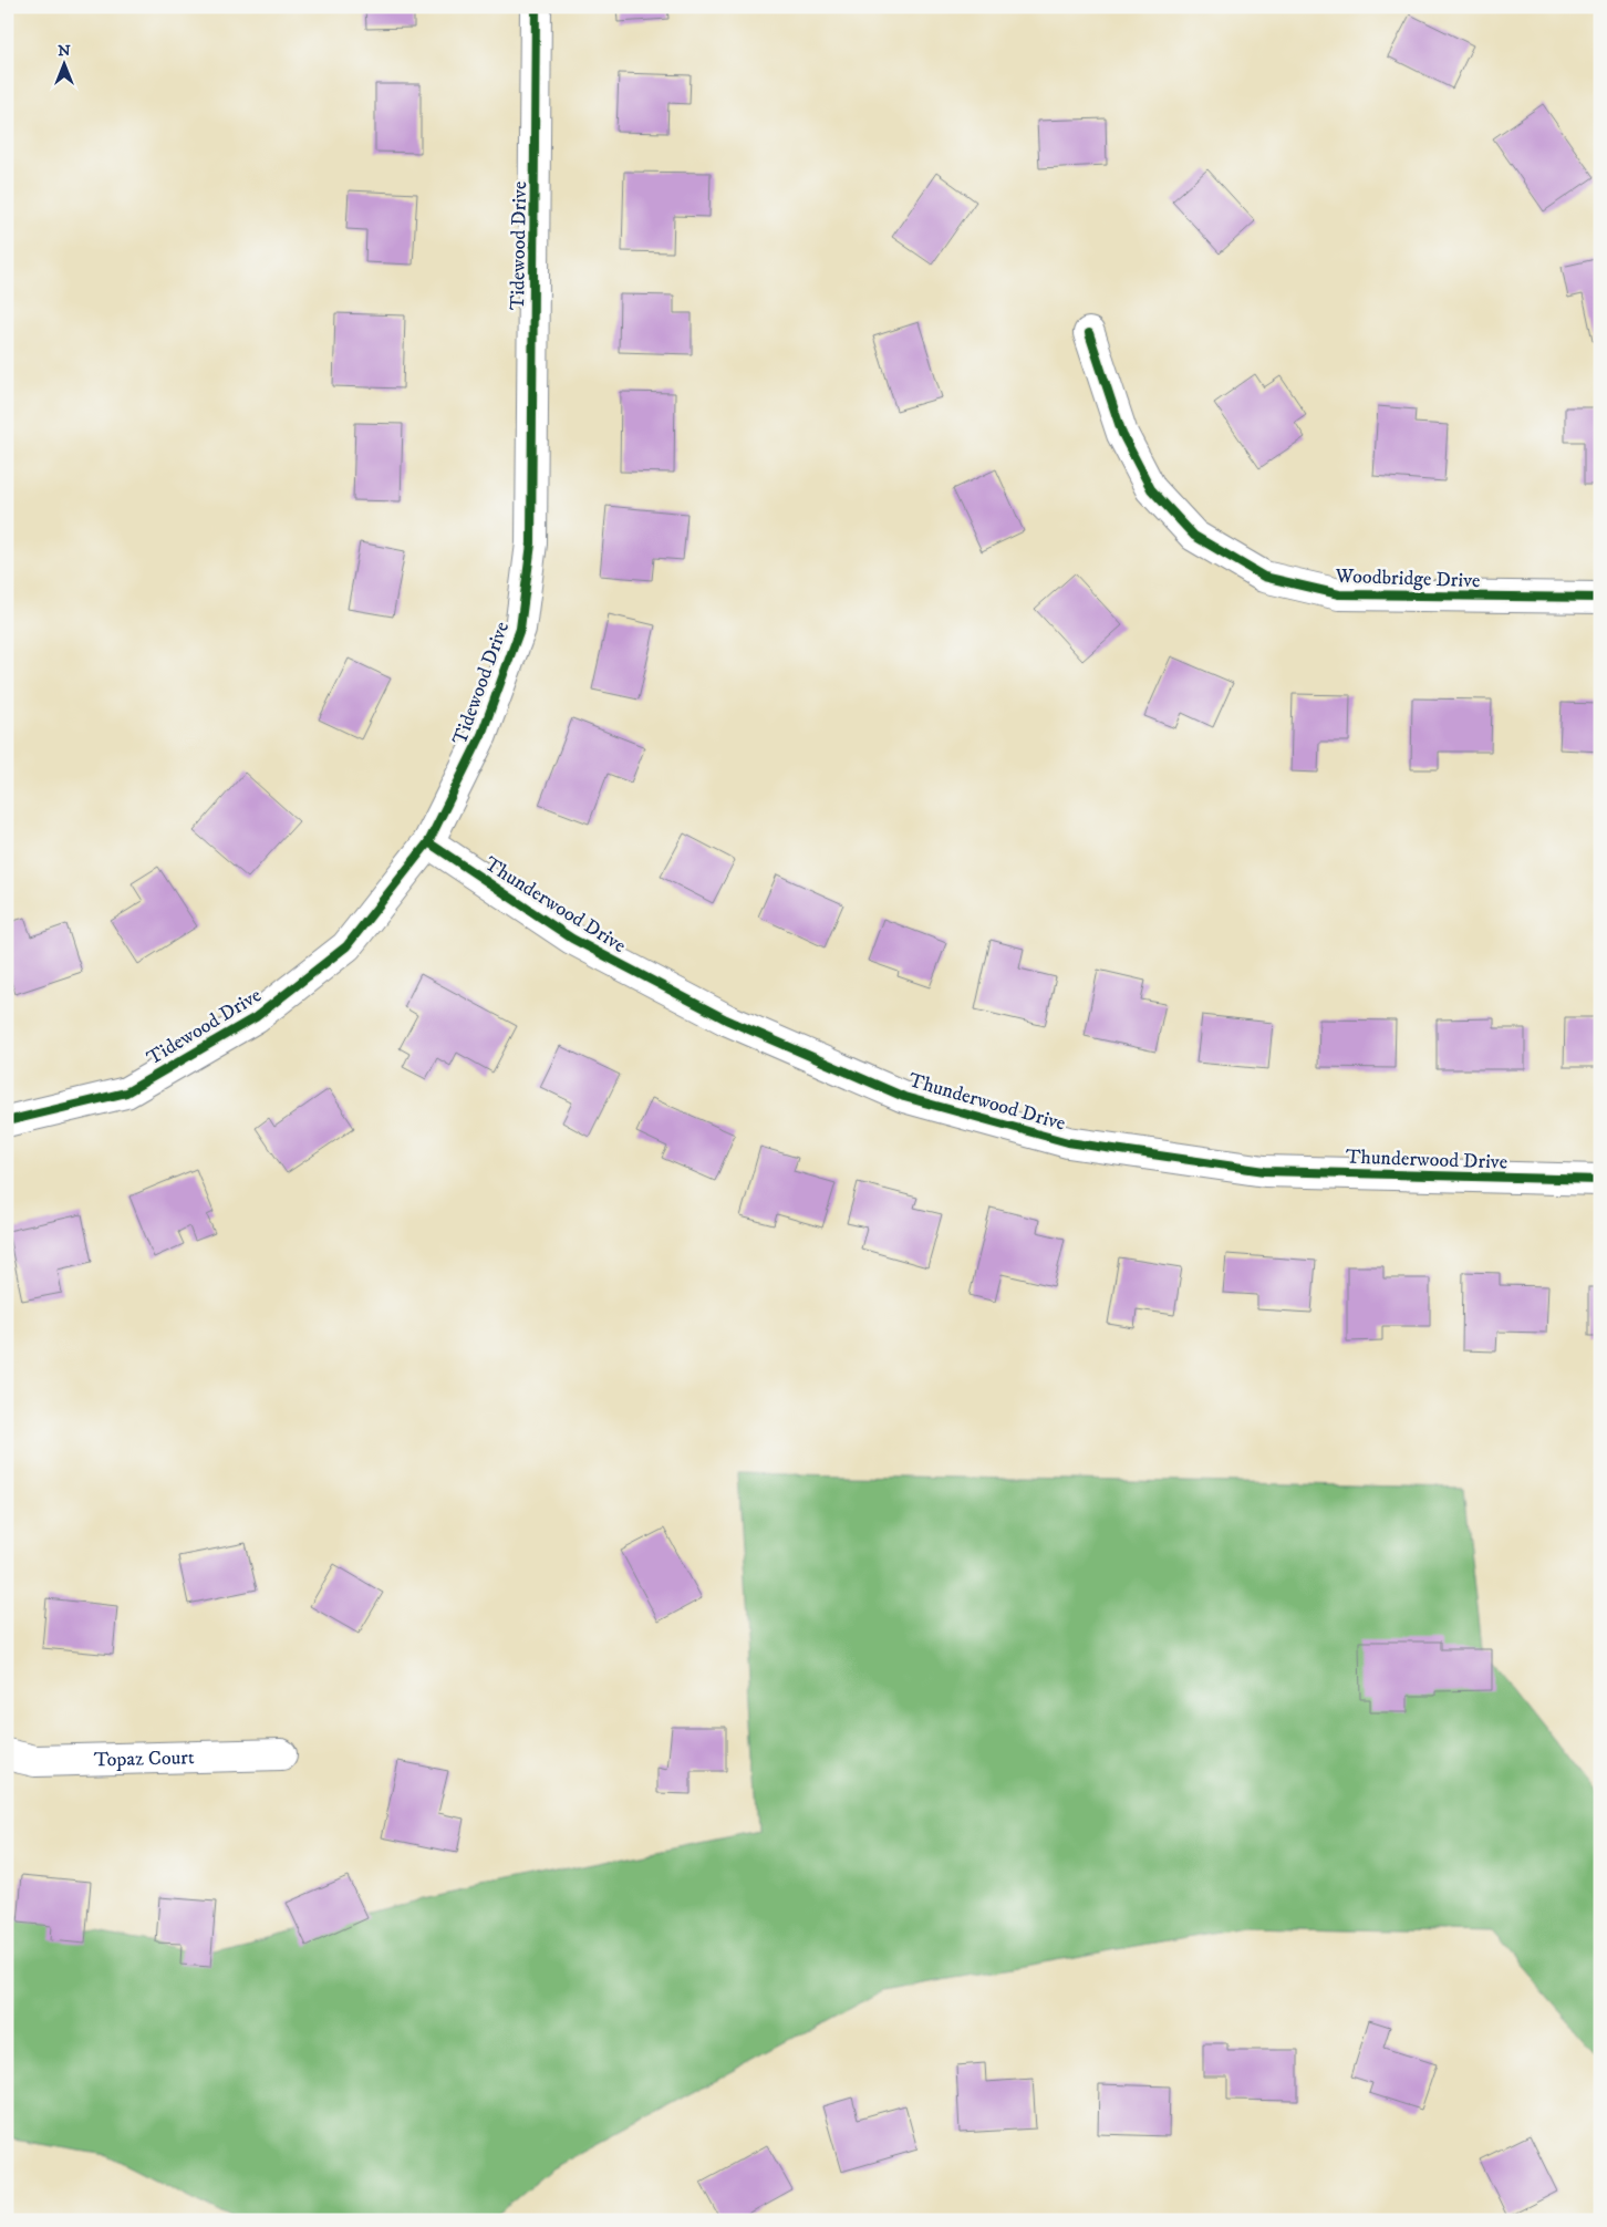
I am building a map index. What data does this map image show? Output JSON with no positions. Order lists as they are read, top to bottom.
{
  "streets": {
    "street": [
      "Tidewood Drive",
      "Woodbridge Drive",
      "Thunderwood Drive",
      "Topaz Court"
    ]
  },
  "crossings": [
    ["Tidewood Drive", "Thunderwood Drive"]
  ],
  "north": "top"
}
